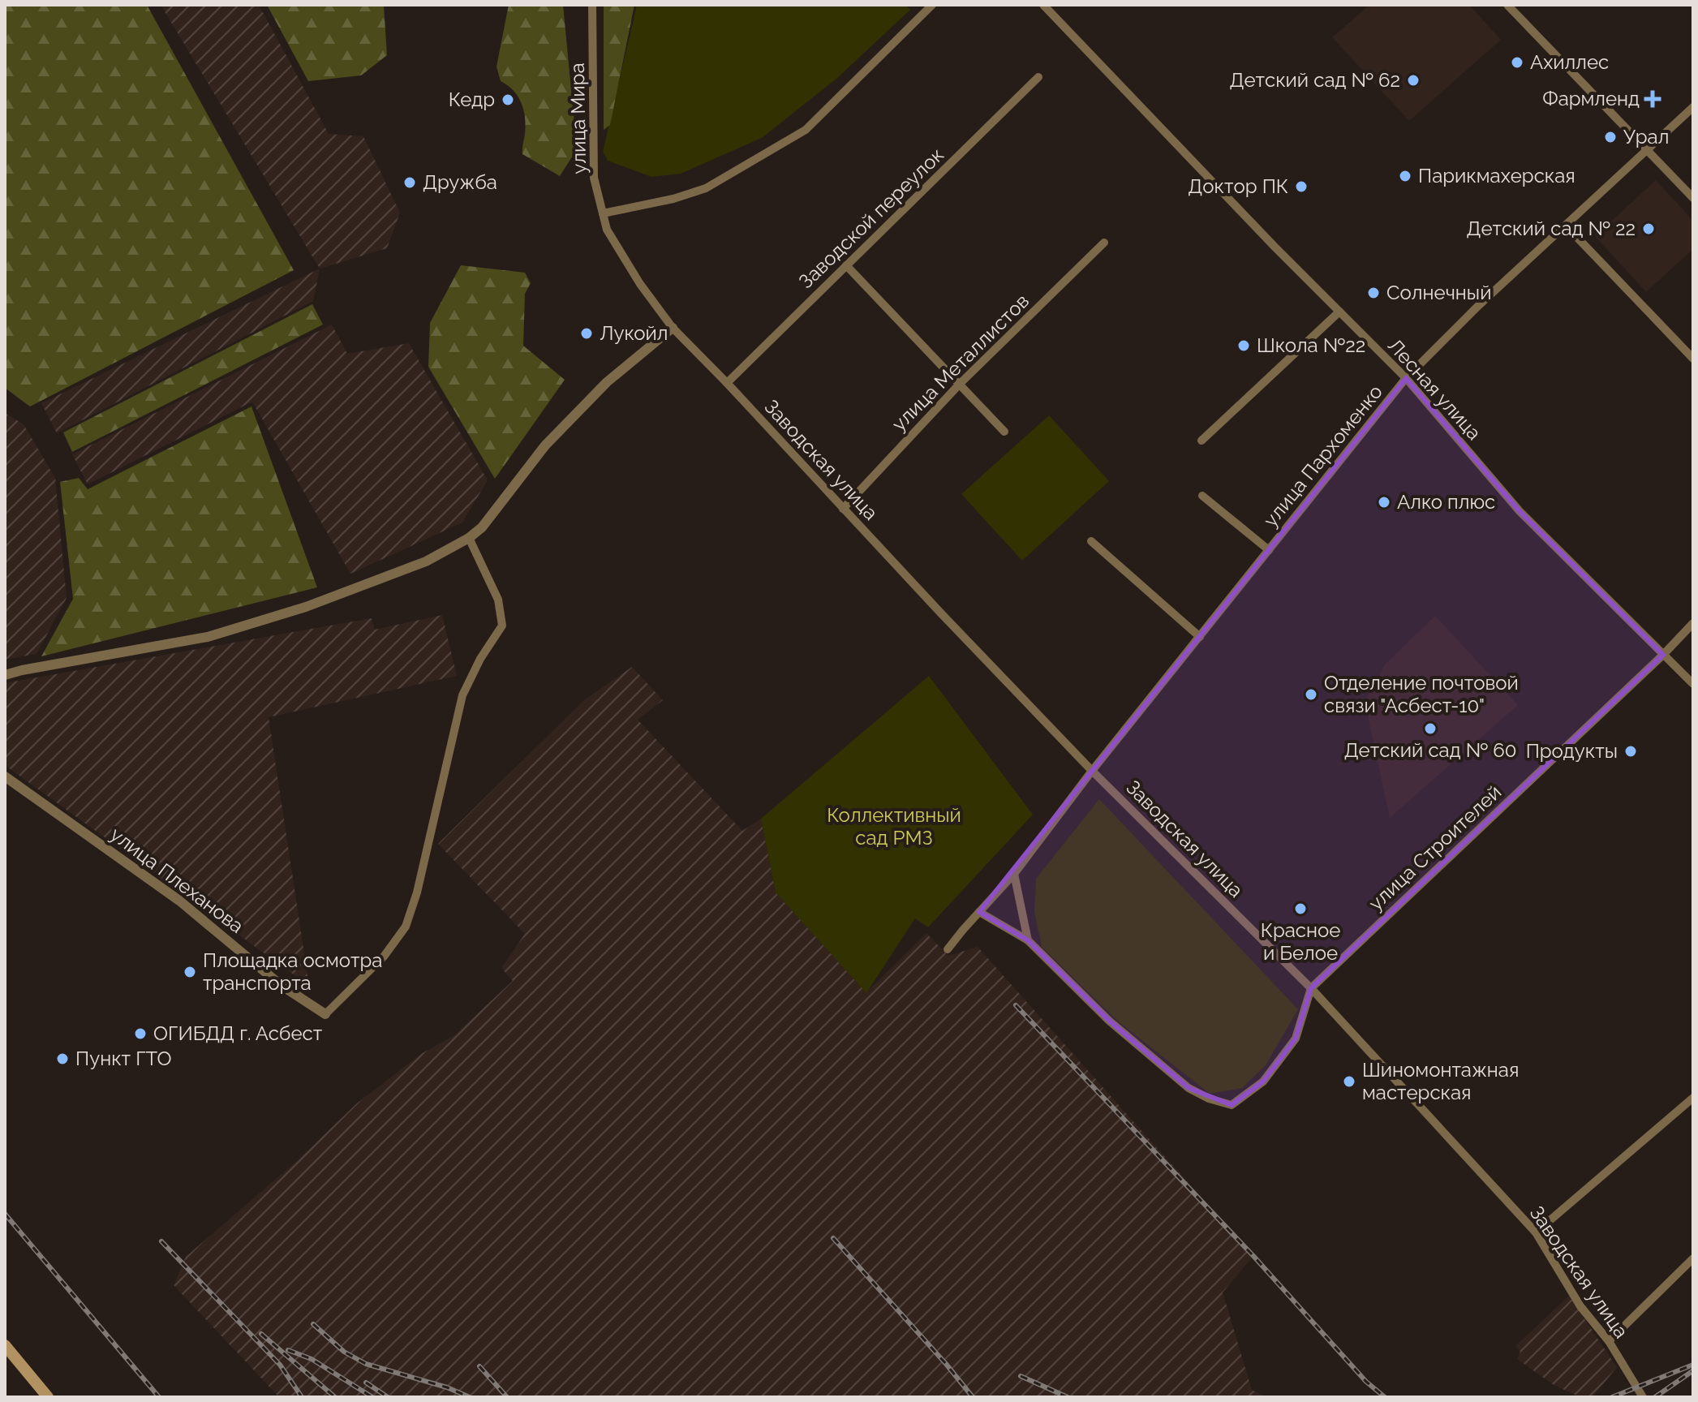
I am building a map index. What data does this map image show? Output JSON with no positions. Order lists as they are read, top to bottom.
{
  "streets": {
    "street": [
      "улица Мира",
      "Заводской переулок",
      "улица Металлистов",
      "Лесная улица",
      "улица Пархоменко",
      "Заводская улица",
      "улица Строителей",
      "улица Плеханова"
    ]
  },
  "crossings": [
    ["улица Мира", "Заводская улица"],
    ["Заводской переулок", "Заводская улица"],
    ["улица Металлистов", "Заводская улица"],
    ["Лесная улица", "улица Пархоменко"],
    ["Лесная улица", "улица Строителей"],
    ["улица Пархоменко", "Заводская улица"],
    ["Заводская улица", "улица Строителей"]
  ],
  "parks": ["Коллективный сад РМЗ"],
  "places": {
    "other": [
      "Ахиллес",
      "Детский сад № 62",
      "Кедр",
      "Урал",
      "Парикмахерская",
      "Дружба",
      "Доктор ПК",
      "Детский сад № 22",
      "Солнечный",
      "Лукойл",
      "Школа №22",
      "Алко плюс",
      "Отделение почтовой связи \"Асбест-10\"",
      "Детский сад № 60",
      "Продукты",
      "Красное и Белое",
      "Площадка осмотра транспорта",
      "ОГИБДД г. Асбест",
      "Пункт ГТО",
      "Шиномонтажная мастерская"
    ],
    "health": ["Фармленд"]
  }
}
